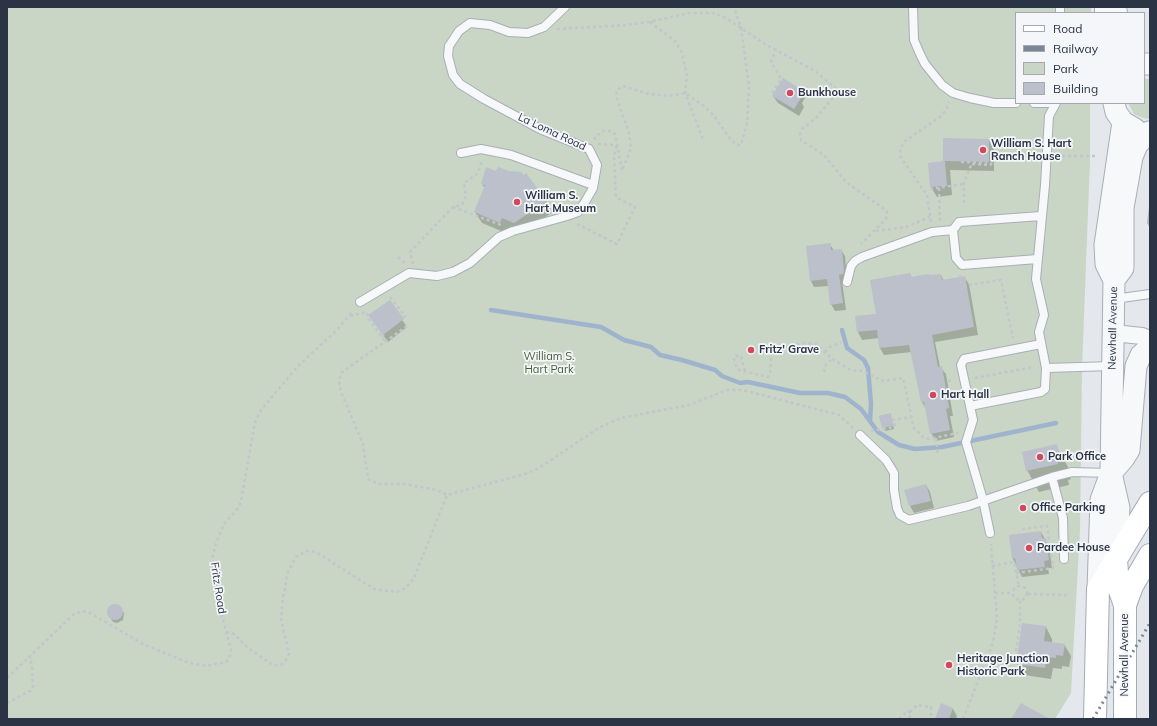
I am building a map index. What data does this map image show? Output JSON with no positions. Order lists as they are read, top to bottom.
{
  "streets": {
    "main road": ["Newhall Avenue"],
    "lane": ["La Loma Road"],
    "path": ["Fritz Road"]
  },
  "crossings": [
    ["La Loma Road", "Fritz Road"]
  ],
  "parks": ["William S. Hart Park"],
  "places": [
    "Bunkhouse",
    "William S. Hart Ranch House",
    "William S. Hart Museum",
    "Fritz' Grave",
    "Hart Hall",
    "Park Office",
    "Office Parking",
    "Pardee House",
    "Heritage Junction Historic Park"
  ],
  "legend": [
    "Road",
    "Railway",
    "Park",
    "Building"
  ]
}
